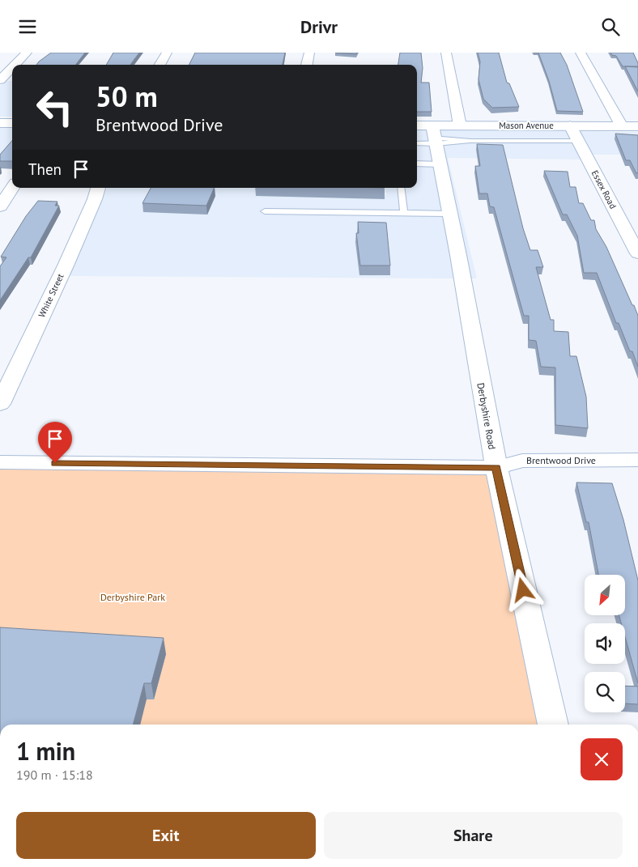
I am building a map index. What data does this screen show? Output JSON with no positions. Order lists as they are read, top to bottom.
{
  "streets": {
    "street": [
      "Mason Avenue",
      "Essex Road",
      "White Street",
      "Derbyshire Road",
      "Brentwood Drive"
    ]
  },
  "crossings": [
    ["Mason Avenue", "Essex Road"],
    ["Mason Avenue", "Derbyshire Road"],
    ["Derbyshire Road", "Brentwood Drive"]
  ],
  "parks": ["Derbyshire Park"],
  "north": "bottom left",
  "page": {
    "header": "Drivr",
    "turn": ["50 m", "Brentwood Drive"],
    "then": "Then",
    "heading": ["1 min", "190 m · 15:18"],
    "buttons": ["Exit", "Share"]
  }
}
